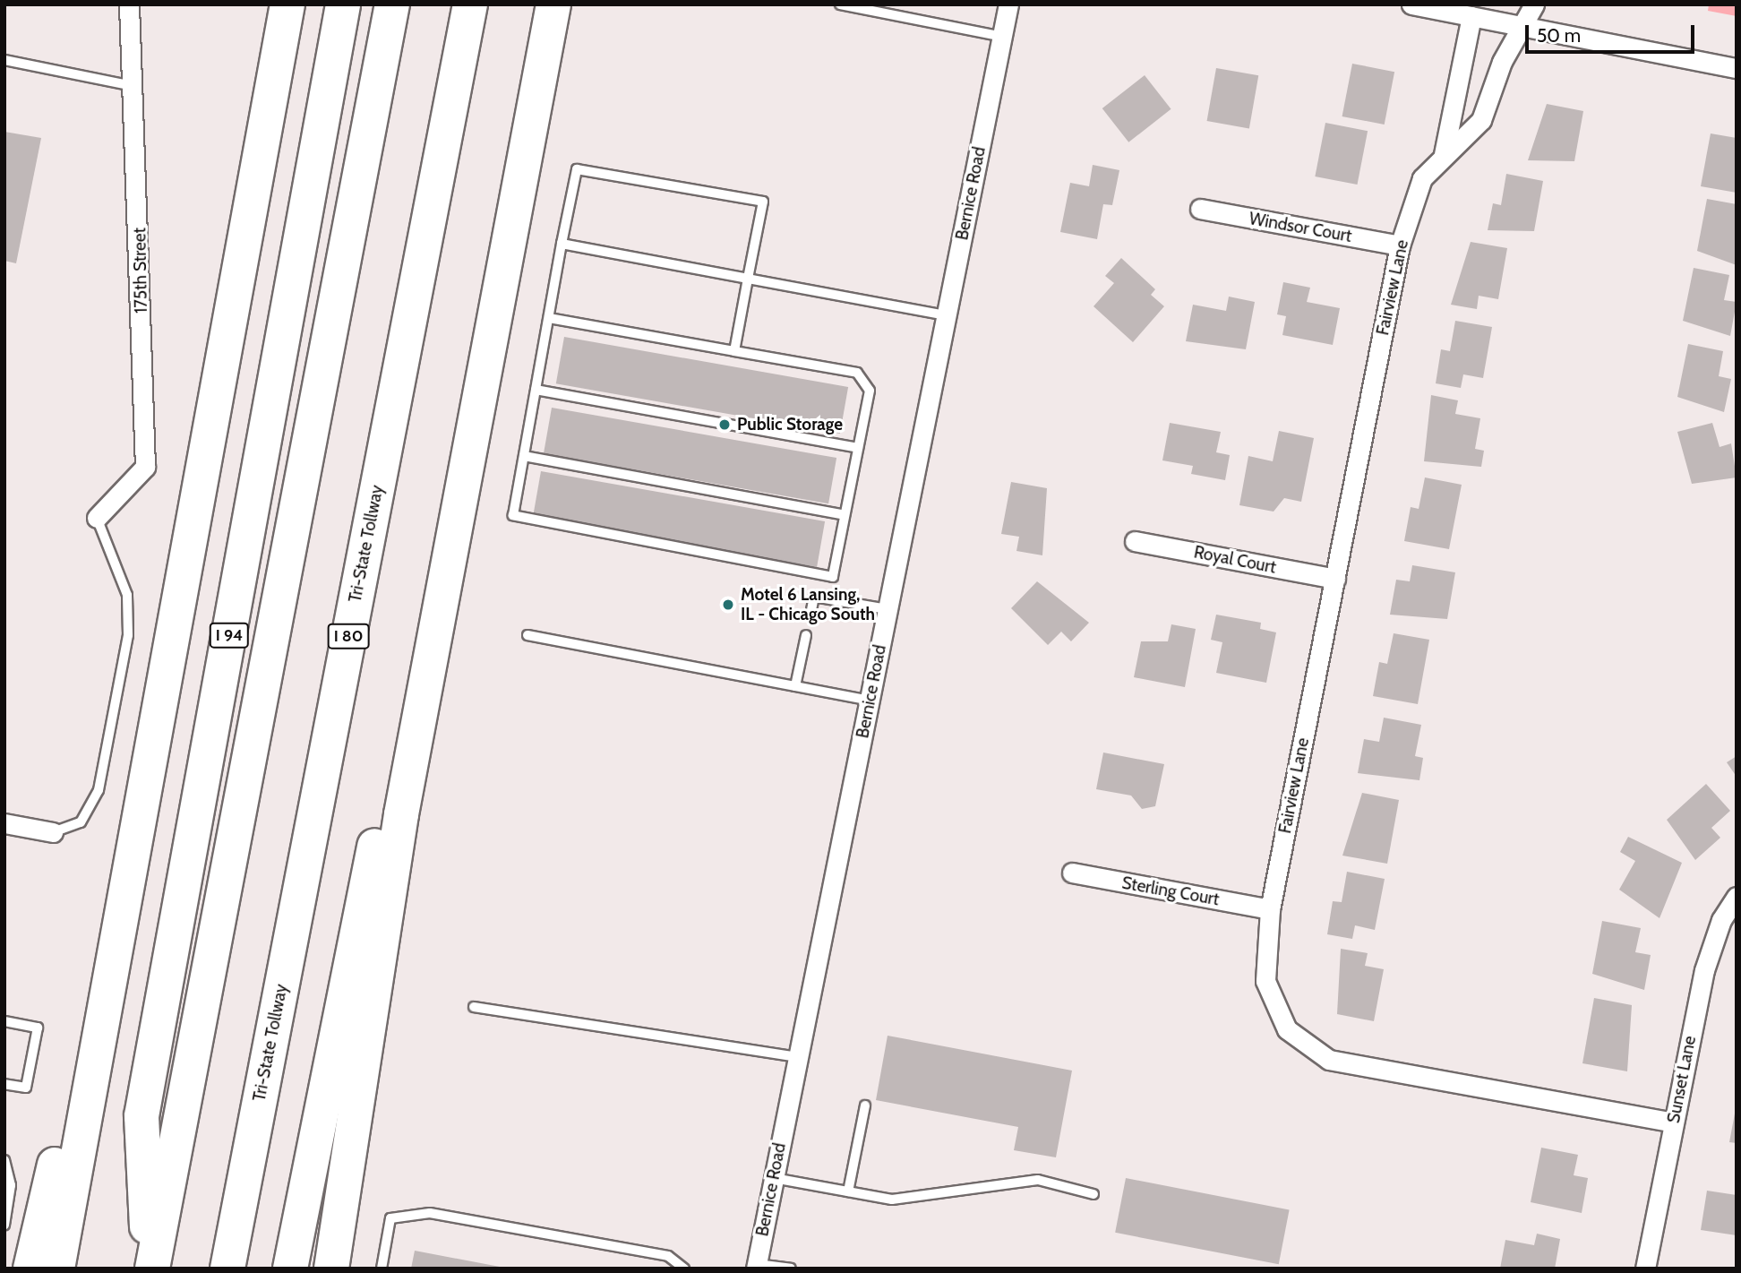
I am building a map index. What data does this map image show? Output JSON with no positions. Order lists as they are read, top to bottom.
{
  "streets": {
    "highway": ["Tri-State Tollway", "I 94", "I 80"],
    "street": [
      "Bernice Road",
      "Windsor Court",
      "175th Street",
      "Fairview Lane",
      "Royal Court",
      "Sterling Court",
      "Sunset Lane"
    ]
  },
  "crossings": [
    ["Windsor Court", "Fairview Lane"],
    ["Fairview Lane", "Royal Court"],
    ["Fairview Lane", "Sterling Court"],
    ["Fairview Lane", "Sunset Lane"]
  ],
  "places": ["Public Storage", "Motel 6 Lansing, IL - Chicago South"],
  "scale_bar": "50 m"
}
